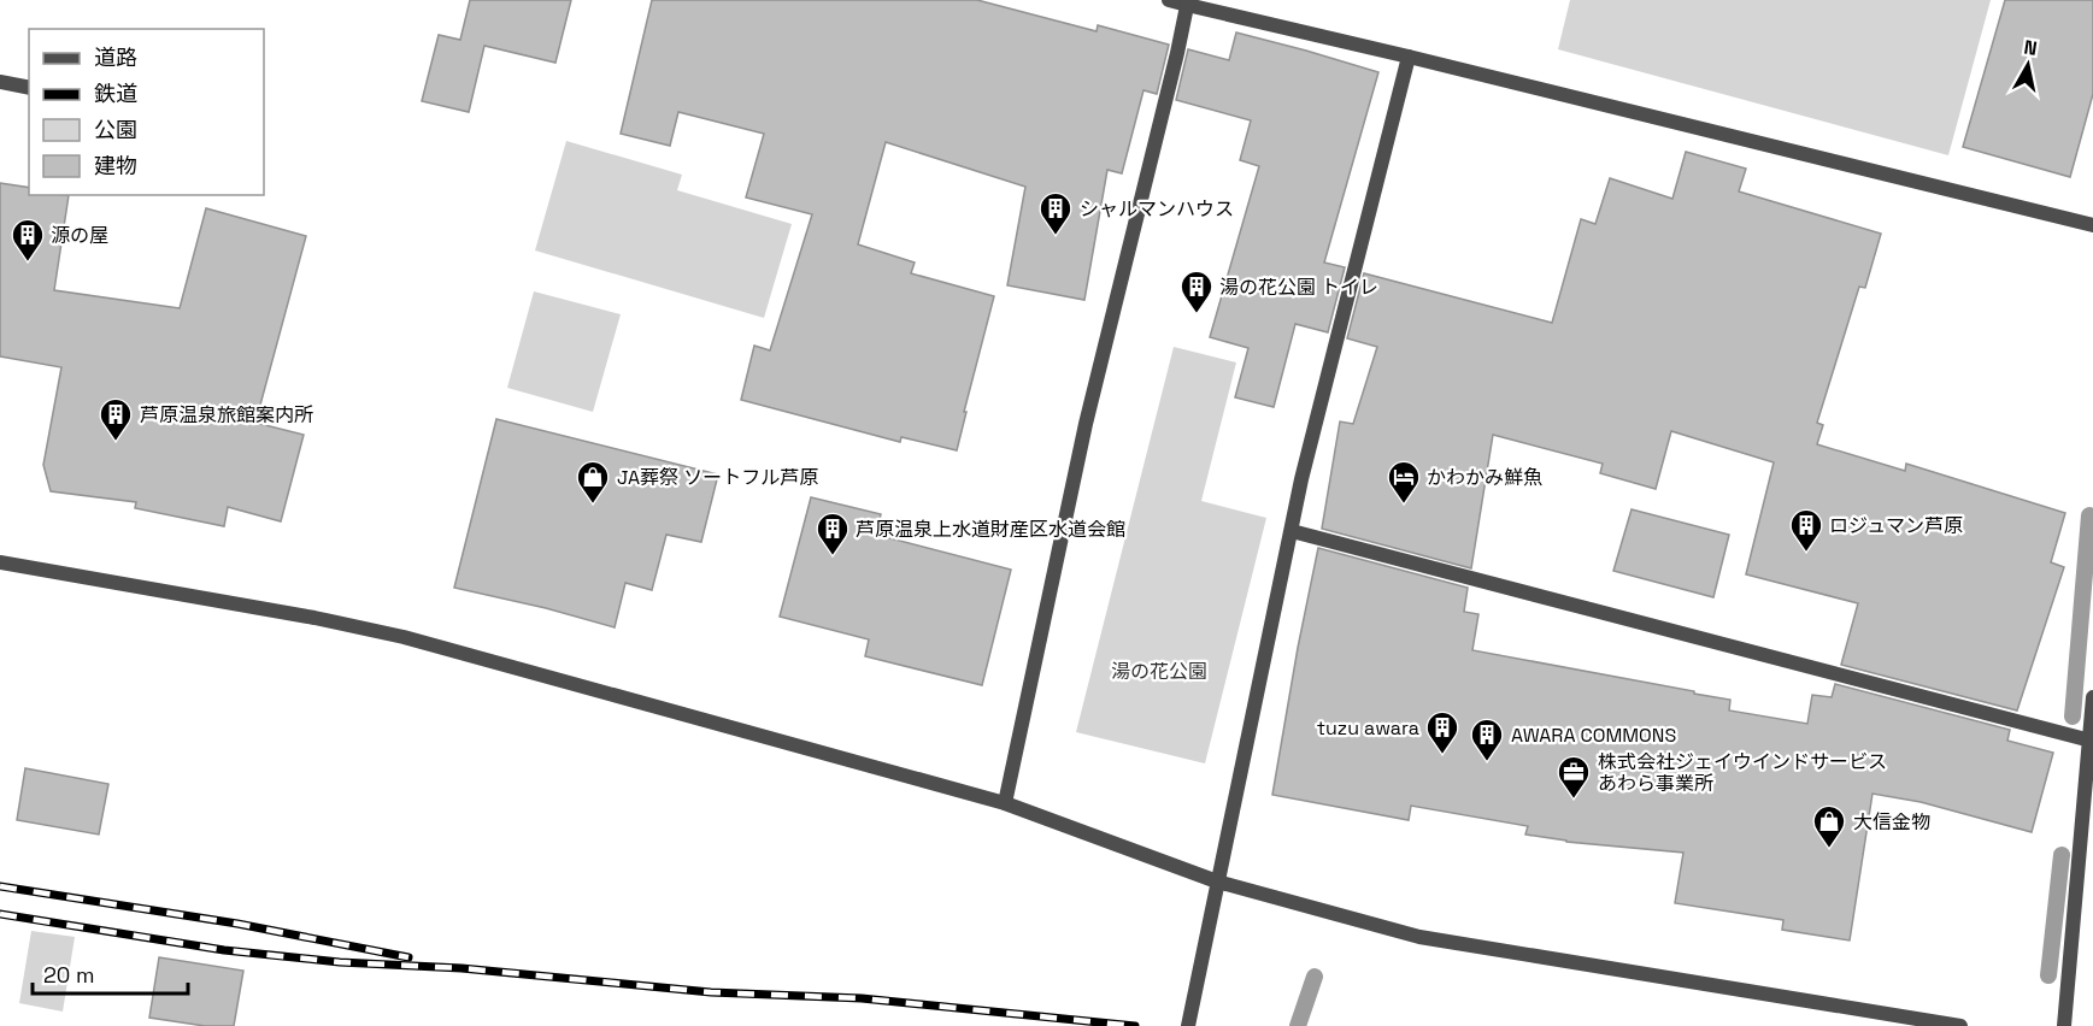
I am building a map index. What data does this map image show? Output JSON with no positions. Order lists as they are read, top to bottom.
{
  "parks": ["湯の花公園"],
  "places": {
    "building": [
      "シャルマンハウス",
      "源の屋",
      "湯の花公園 トイレ",
      "芦原温泉旅館案内所",
      "ロジュマン芦原",
      "芦原温泉上水道財産区水道会館",
      "tuzu awara",
      "AWARA COMMONS"
    ],
    "shop": ["JA葬祭 ソートフル芦原", "大信金物"],
    "hotel": ["かわかみ鮮魚"],
    "office": ["株式会社ジェイウインドサービス あわら事業所"]
  },
  "legend": [
    "道路",
    "鉄道",
    "公園",
    "建物"
  ],
  "scale_bar": "20 m",
  "north": "top"
}
